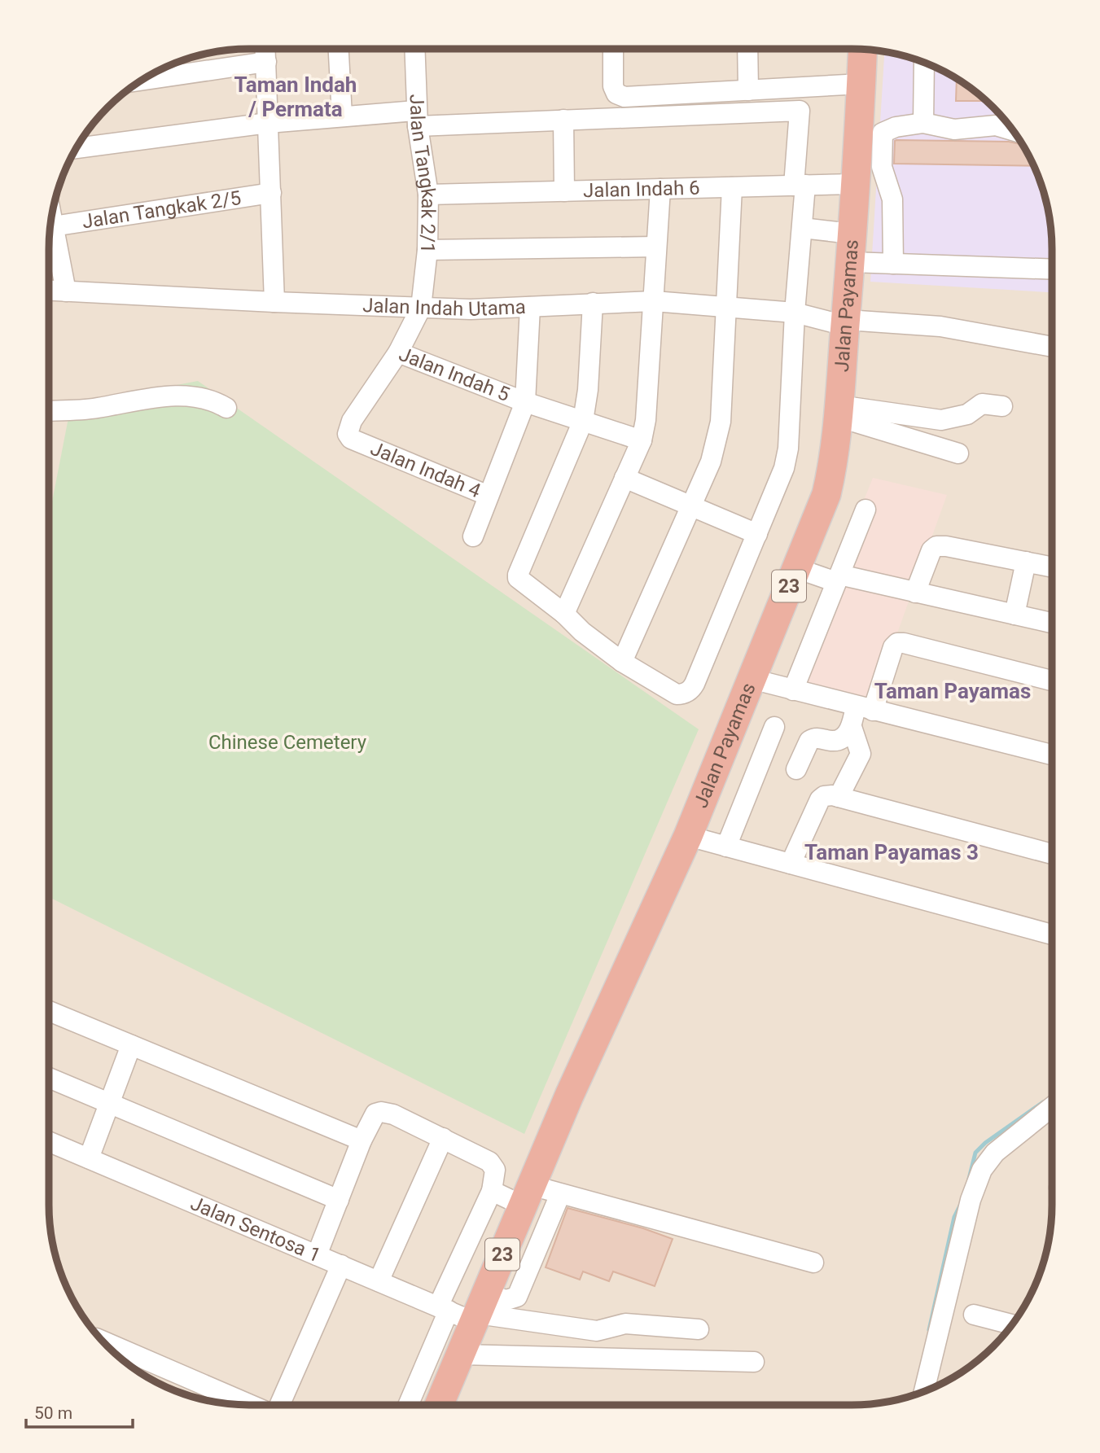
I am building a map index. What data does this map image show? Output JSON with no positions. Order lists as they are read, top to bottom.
{
  "streets": {
    "highway": ["Jalan Payamas", "23"],
    "street": [
      "Jalan Tangkak 2/1",
      "Jalan Indah 6",
      "Jalan Tangkak 2/5",
      "Jalan Indah Utama",
      "Jalan Indah 5",
      "Jalan Indah 4",
      "Jalan Sentosa 1"
    ]
  },
  "crossings": [
    ["Jalan Tangkak 2/1", "Jalan Indah 6"],
    ["Jalan Tangkak 2/1", "Jalan Indah Utama"],
    ["Jalan Tangkak 2/1", "Jalan Indah 5"],
    ["Jalan Indah 6", "Jalan Payamas"],
    ["Jalan Payamas", "Jalan Indah Utama"],
    ["Jalan Payamas", "Jalan Sentosa 1"],
    ["Jalan Indah Utama", "Jalan Indah 5"],
    ["Jalan Indah 5", "Jalan Indah 4"]
  ],
  "districts": ["Taman Indah / Permata", "Taman Payamas", "Taman Payamas 3"],
  "parks": ["Chinese Cemetery"],
  "scale_bar": "50 m"
}
